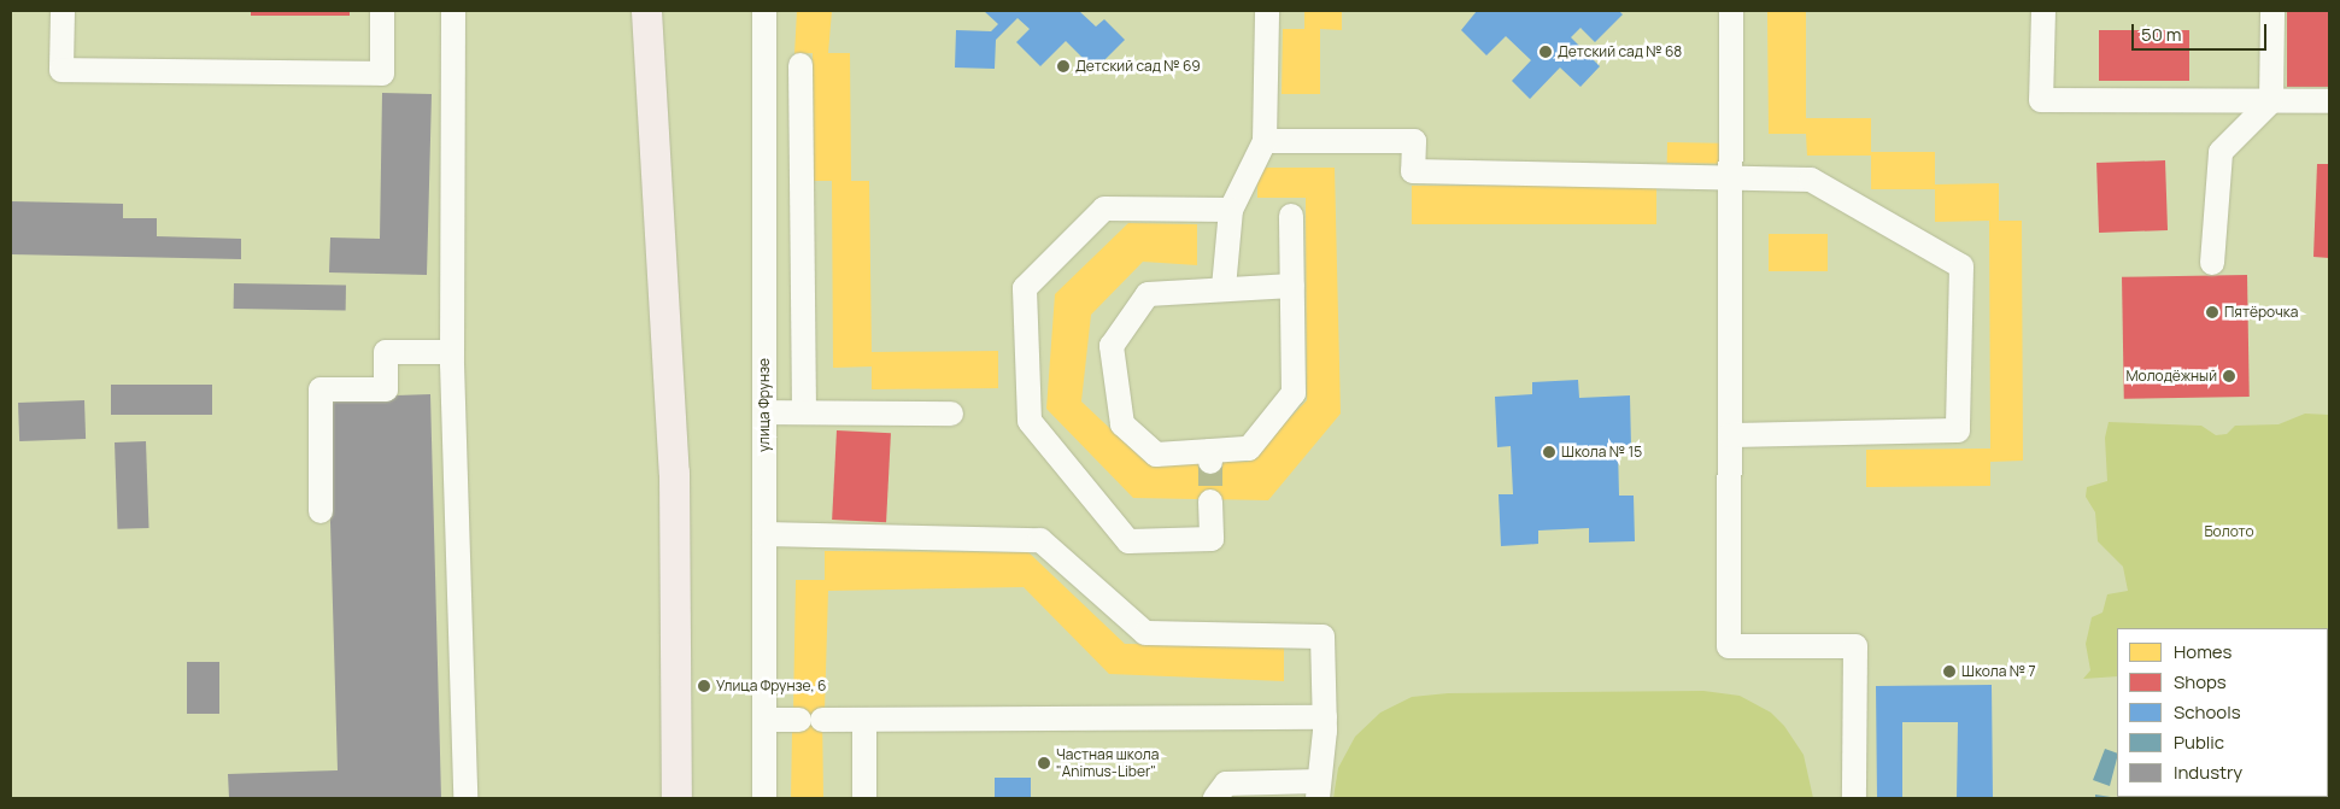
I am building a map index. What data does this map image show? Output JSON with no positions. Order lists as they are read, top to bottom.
{
  "streets": {
    "street": ["улица Фрунзе"]
  },
  "parks": ["Болото"],
  "places": [
    "Детский сад № 68",
    "Детский сад № 69",
    "Пятёрочка",
    "Молодёжный",
    "Школа № 15",
    "Школа № 7",
    "Улица Фрунзе, 6",
    "Частная школа \"Animus-Liber\""
  ],
  "legend": [
    "Homes",
    "Shops",
    "Schools",
    "Public",
    "Industry"
  ],
  "scale_bar": "50 m"
}
